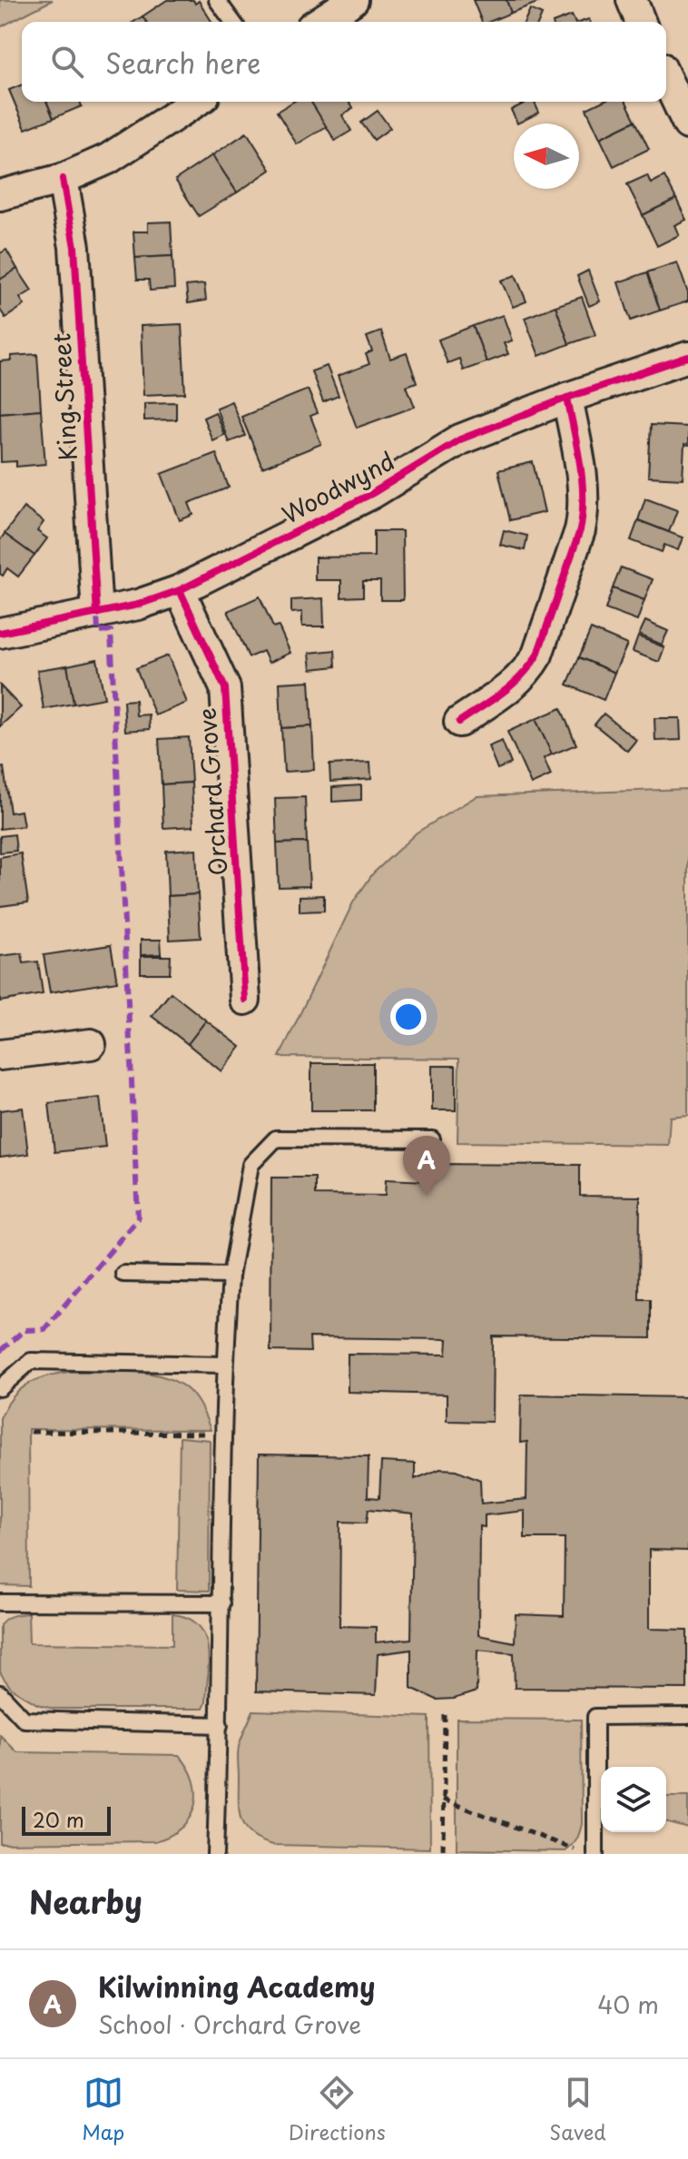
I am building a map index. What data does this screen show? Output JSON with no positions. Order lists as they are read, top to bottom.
{
  "streets": {
    "street": ["King Street", "Woodwynd", "Orchard Grove"]
  },
  "crossings": [
    ["King Street", "Woodwynd"],
    ["Woodwynd", "Orchard Grove"]
  ],
  "scale_bar": "20 m",
  "north": "left",
  "page": {
    "search": "Search here",
    "pins": "A",
    "scale": "20 m",
    "heading": "Nearby",
    "list": [
      {
        "mark": "A",
        "name": "Kilwinning Academy",
        "note": "School · Orchard Grove",
        "value": "40 m"
      }
    ],
    "nav": ["Map", "Directions", "Saved"]
  }
}
